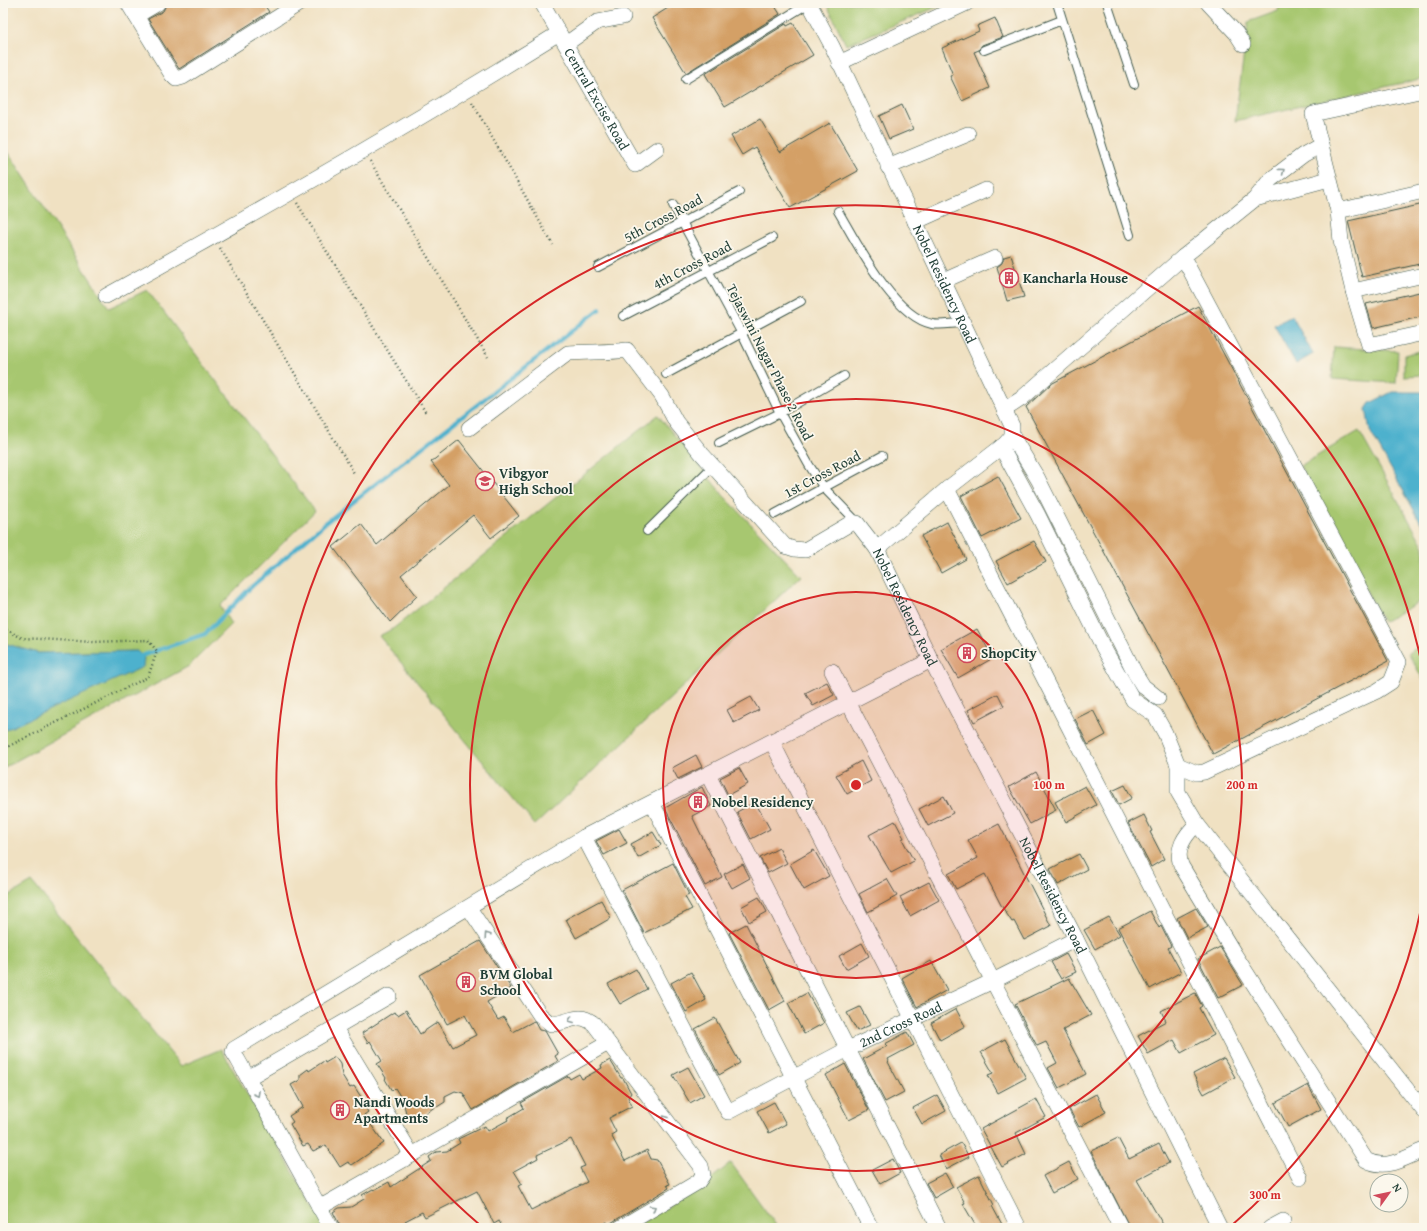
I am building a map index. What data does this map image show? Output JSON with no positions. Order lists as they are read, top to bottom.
{
  "streets": {
    "street": ["Central Excise Road", "Nobel Residency Road", "2nd Cross Road"],
    "lane": [
      "5th Cross Road",
      "4th Cross Road",
      "Tejaswini Nagar Phase 2 Road",
      "1st Cross Road"
    ]
  },
  "crossings": [
    ["5th Cross Road", "Tejaswini Nagar Phase 2 Road"],
    ["4th Cross Road", "Tejaswini Nagar Phase 2 Road"],
    ["Nobel Residency Road", "2nd Cross Road"],
    ["Tejaswini Nagar Phase 2 Road", "1st Cross Road"]
  ],
  "places": {
    "building": [
      "Kancharla House",
      "ShopCity",
      "Nobel Residency",
      "BVM Global School",
      "Nandi Woods Apartments"
    ],
    "school or university": ["Vibgyor High School"]
  },
  "north": "top right",
  "rings": ["100 m", "200 m", "300 m"]
}
